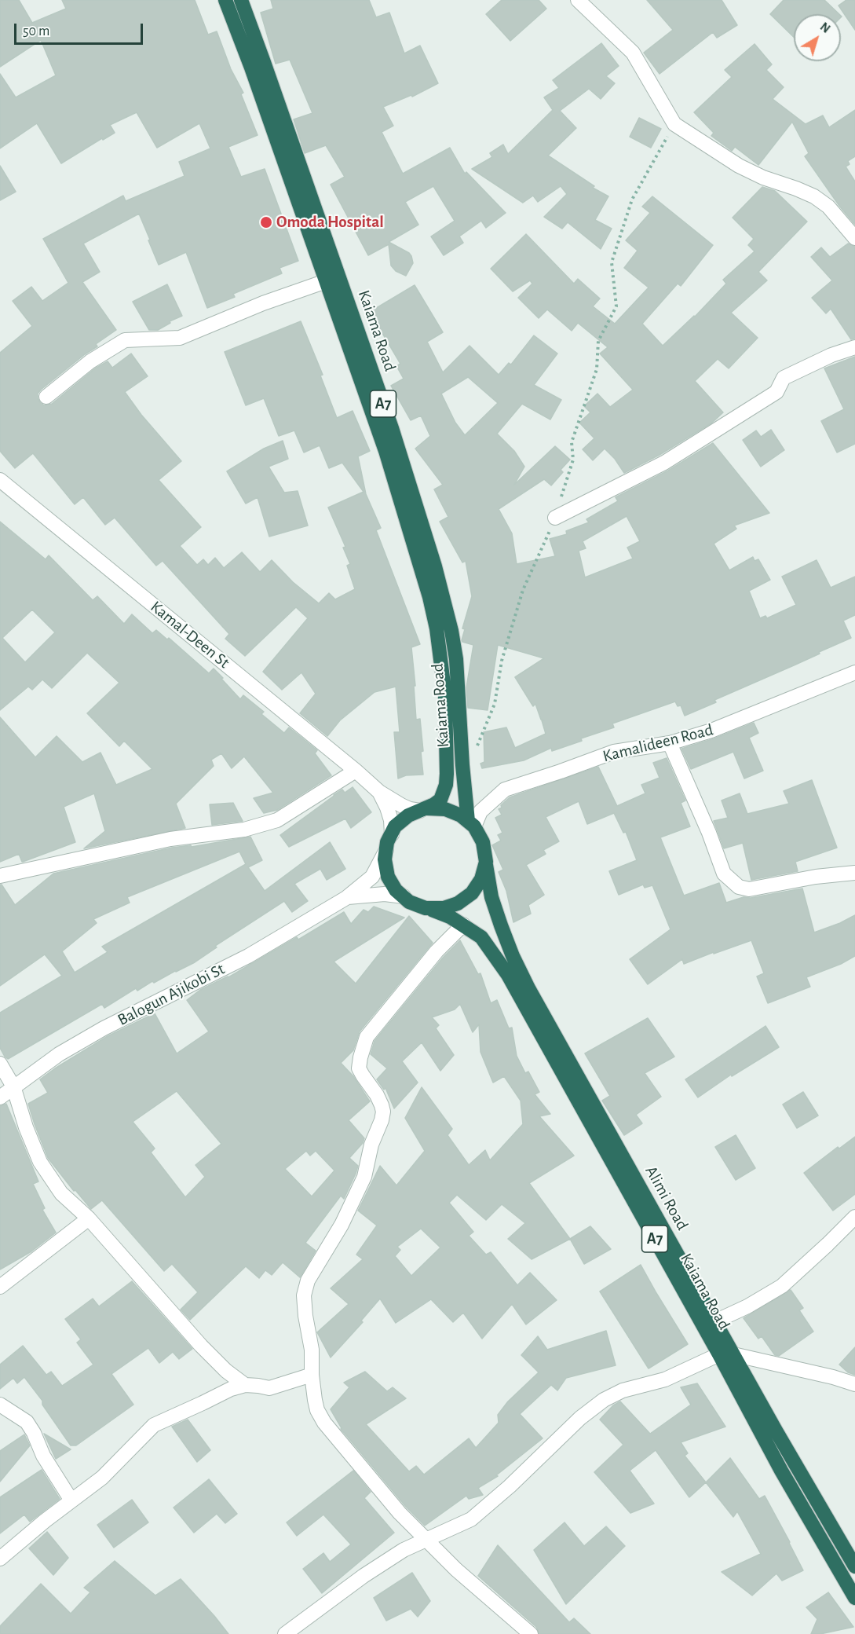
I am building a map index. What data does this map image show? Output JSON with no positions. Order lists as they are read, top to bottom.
{
  "streets": {
    "highway": ["Kaiama Road", "A7", "Alimi Road"],
    "street": ["Kamal-Deen St", "Kamalideen Road", "Balogun Ajikobi St"]
  },
  "crossings": [
    ["Kaiama Road", "Kamalideen Road"],
    ["Kaiama Road", "Balogun Ajikobi St"],
    ["Kaiama Road", "Alimi Road"],
    ["Kamalideen Road", "Balogun Ajikobi St"],
    ["Kamalideen Road", "Alimi Road"],
    ["Balogun Ajikobi St", "Alimi Road"]
  ],
  "places": ["Omoda Hospital"],
  "scale_bar": "50 m",
  "north": "top right"
}
